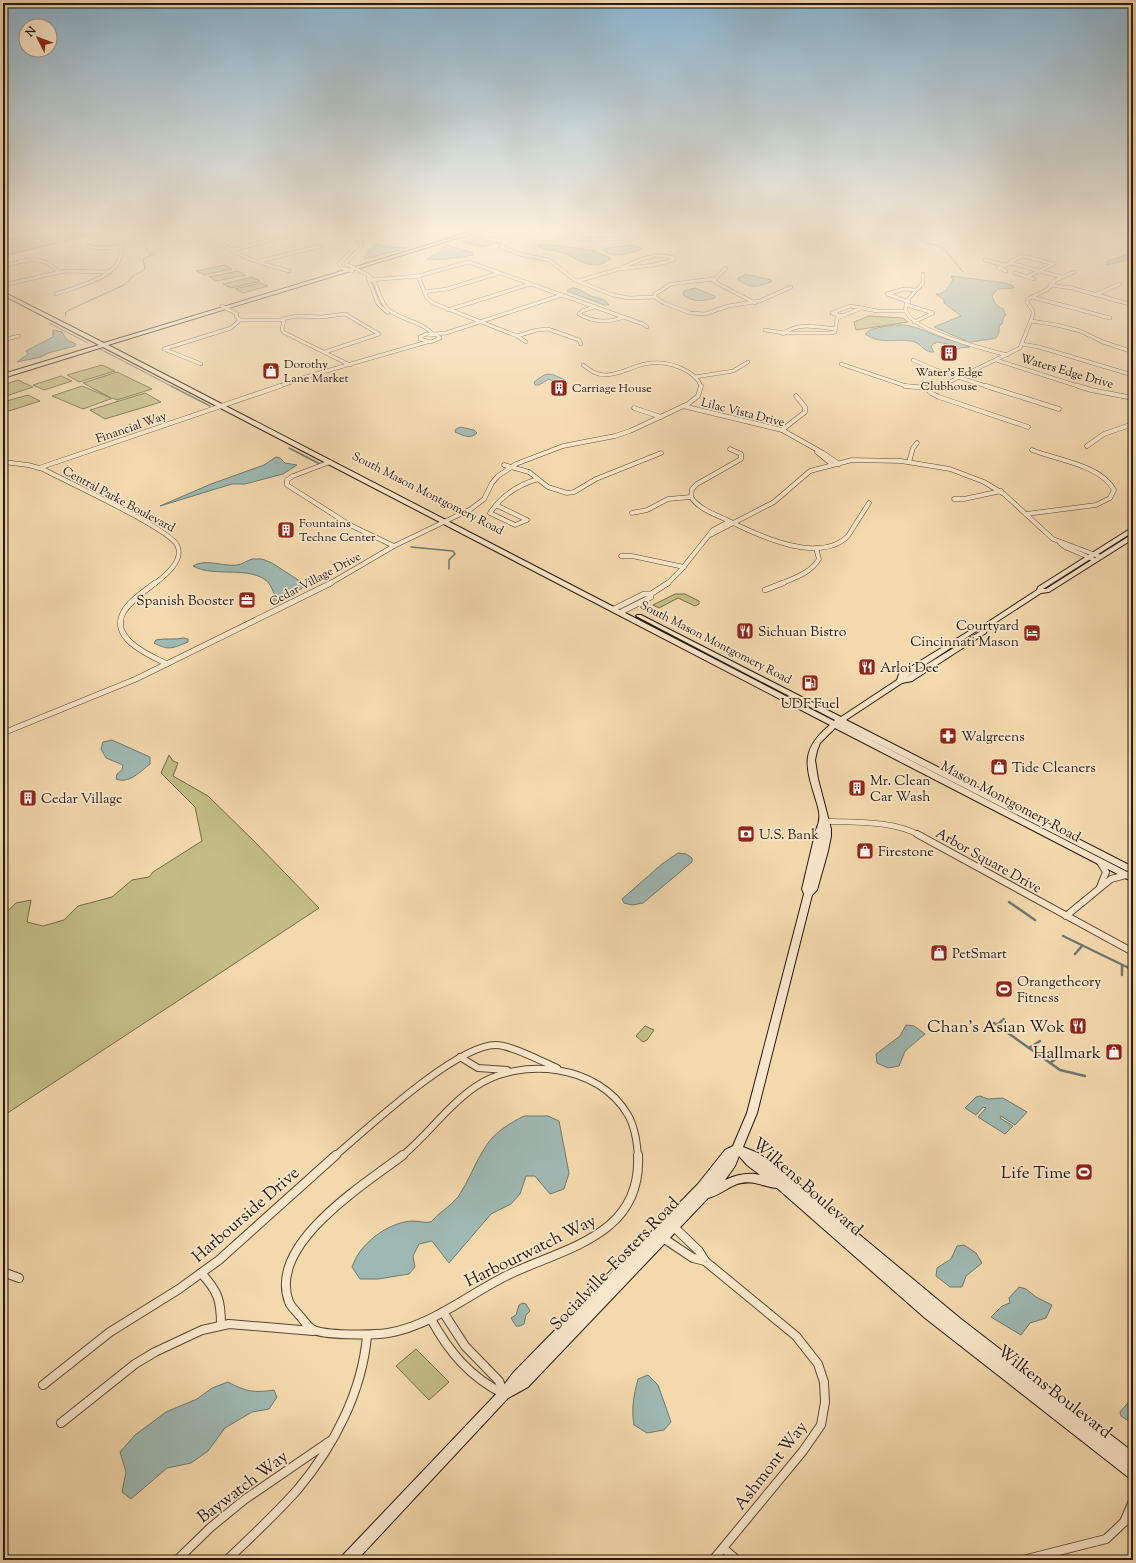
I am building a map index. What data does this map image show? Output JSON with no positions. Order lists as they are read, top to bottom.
{
  "streets": {
    "main road": [
      "South Mason Montgomery Road",
      "Mason Montgomery Road",
      "Wilkens Boulevard",
      "Socialville–Fosters Road"
    ],
    "street": [
      "Waters Edge Drive",
      "Lilac Vista Drive",
      "Financial Way",
      "Central Parke Boulevard",
      "Cedar Village Drive",
      "Arbor Square Drive",
      "Harbourside Drive",
      "Harbourwatch Way",
      "Ashmont Way",
      "Baywatch Way"
    ]
  },
  "crossings": [
    ["Lilac Vista Drive", "Cedar Village Drive"],
    ["Financial Way", "South Mason Montgomery Road"],
    ["Financial Way", "Central Parke Boulevard"],
    ["South Mason Montgomery Road", "Cedar Village Drive"],
    ["South Mason Montgomery Road", "Mason Montgomery Road"],
    ["South Mason Montgomery Road", "Socialville–Fosters Road"],
    ["Central Parke Boulevard", "Cedar Village Drive"],
    ["Mason Montgomery Road", "Socialville–Fosters Road"],
    ["Arbor Square Drive", "Socialville–Fosters Road"],
    ["Wilkens Boulevard", "Socialville–Fosters Road"],
    ["Harbourside Drive", "Harbourwatch Way"],
    ["Harbourwatch Way", "Baywatch Way"],
    ["Socialville–Fosters Road", "Ashmont Way"]
  ],
  "places": {
    "building": [
      "Water’s Edge Clubhouse",
      "Carriage House",
      "Fountains Techne Center",
      "Mr. Clean Car Wash",
      "Cedar Village"
    ],
    "shop": [
      "Dorothy Lane Market",
      "Tide Cleaners",
      "Firestone",
      "PetSmart",
      "Hallmark"
    ],
    "office": ["Spanish Booster"],
    "restaurant": ["Sichuan Bistro", "Arloi Dee", "Chan's Asian Wok"],
    "hotel": ["Courtyard Cincinnati Mason"],
    "fuel station": ["UDF Fuel"],
    "pharmacy": ["Walgreens"],
    "bank": ["U.S. Bank"],
    "sports": ["Orangetheory Fitness", "Life Time"]
  },
  "north": "top left"
}
